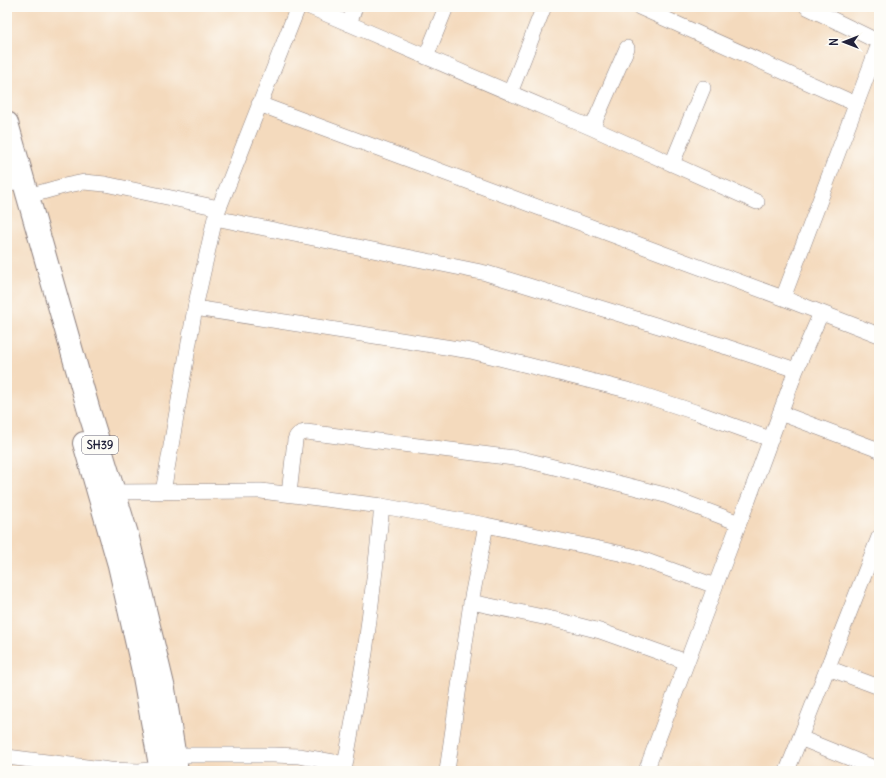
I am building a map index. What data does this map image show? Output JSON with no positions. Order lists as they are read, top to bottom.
{
  "streets": {
    "main road": ["SH39"]
  },
  "north": "left"
}
